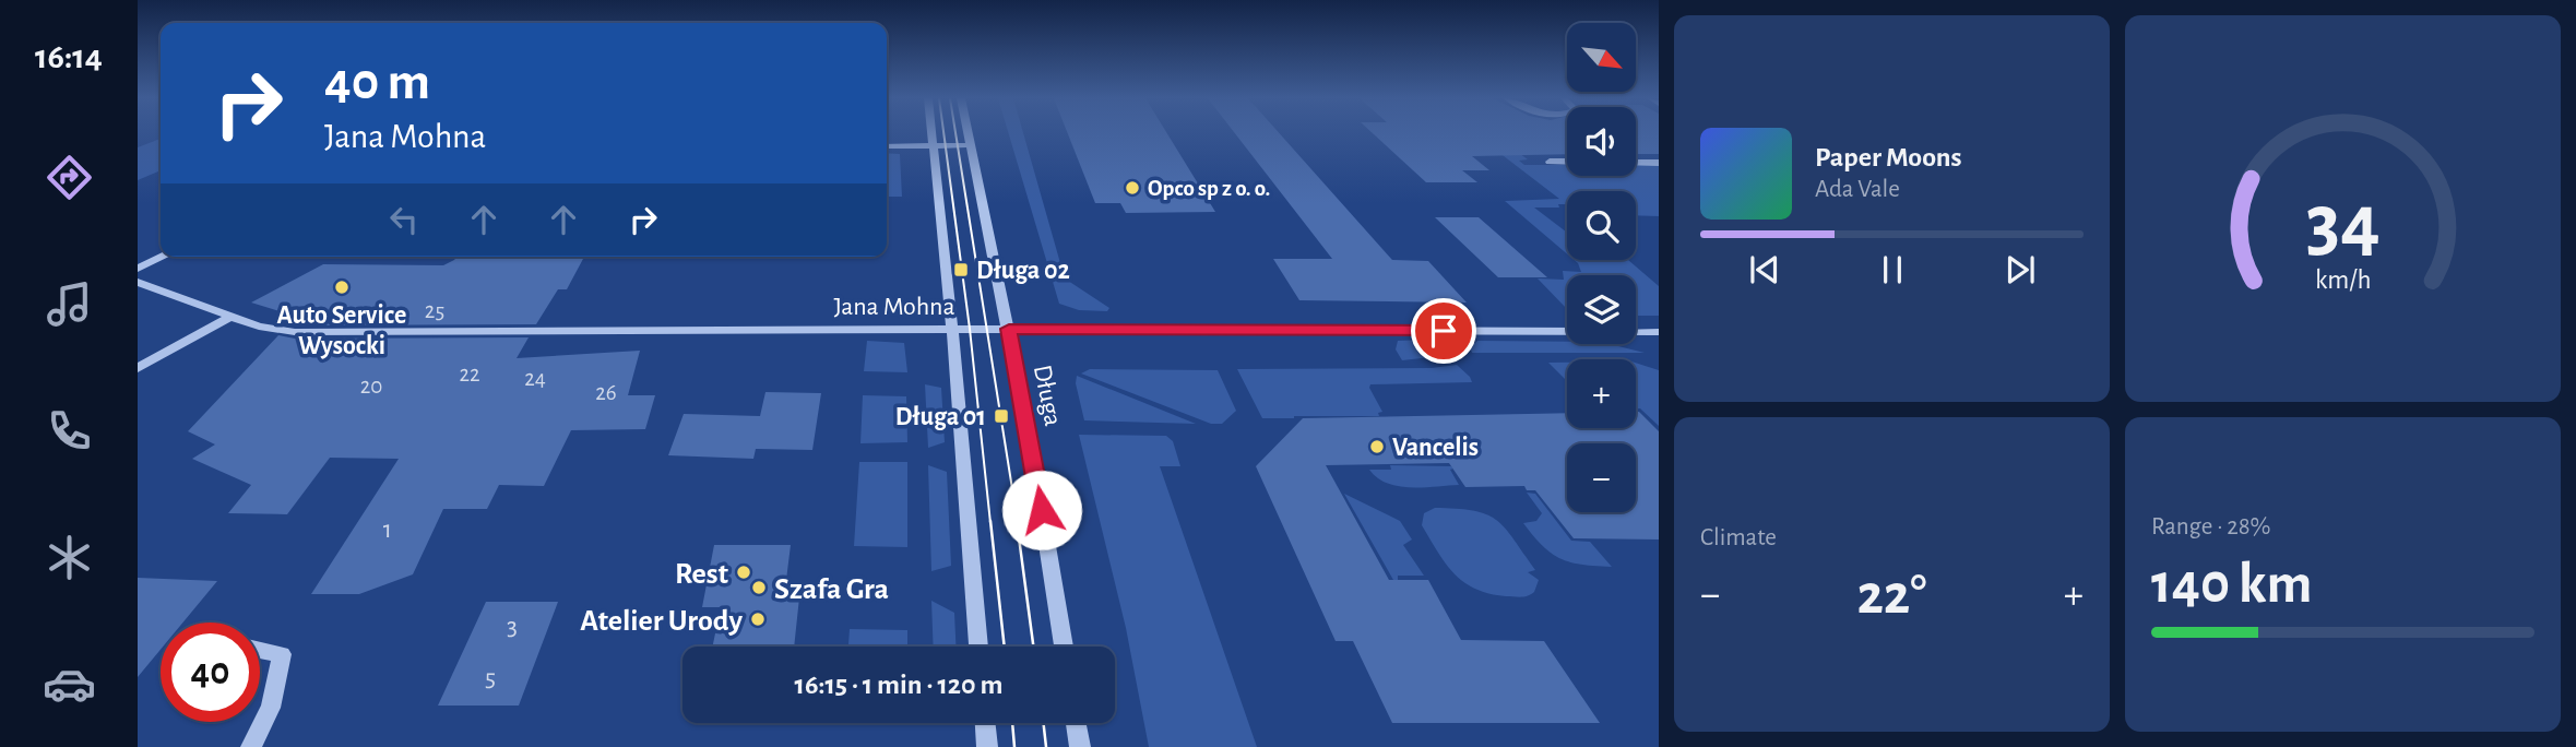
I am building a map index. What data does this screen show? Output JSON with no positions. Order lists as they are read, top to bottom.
{
  "streets": {
    "street": ["Jana Mohna", "Długa"]
  },
  "crossings": [
    ["Jana Mohna", "Długa"]
  ],
  "places": {
    "other": [
      "Opco sp z o. o.",
      "Auto Service Wysocki",
      "Vancelis",
      "Rest",
      "Szafa Gra",
      "Atelier Urody"
    ],
    "transit": ["Długa 02", "Długa 01"]
  },
  "house_numbers": [
    "25",
    "22",
    "24",
    "20",
    "26",
    "1",
    "3",
    "5"
  ],
  "north": "bottom right",
  "page": {
    "tabs": "16:14",
    "map_buttons": ["+", "−"],
    "turn": ["40 m", "Jana Mohna"],
    "song": ["Paper Moons", "Ada Vale"],
    "tile": [
      "Climate",
      ["Range · 28%", "140 km"]
    ],
    "heat": ["−", "22°", "+"],
    "limit": "40",
    "trip": "16:15 · 1 min · 120 m",
    "gauge": ["34", "km/h"]
  }
}
